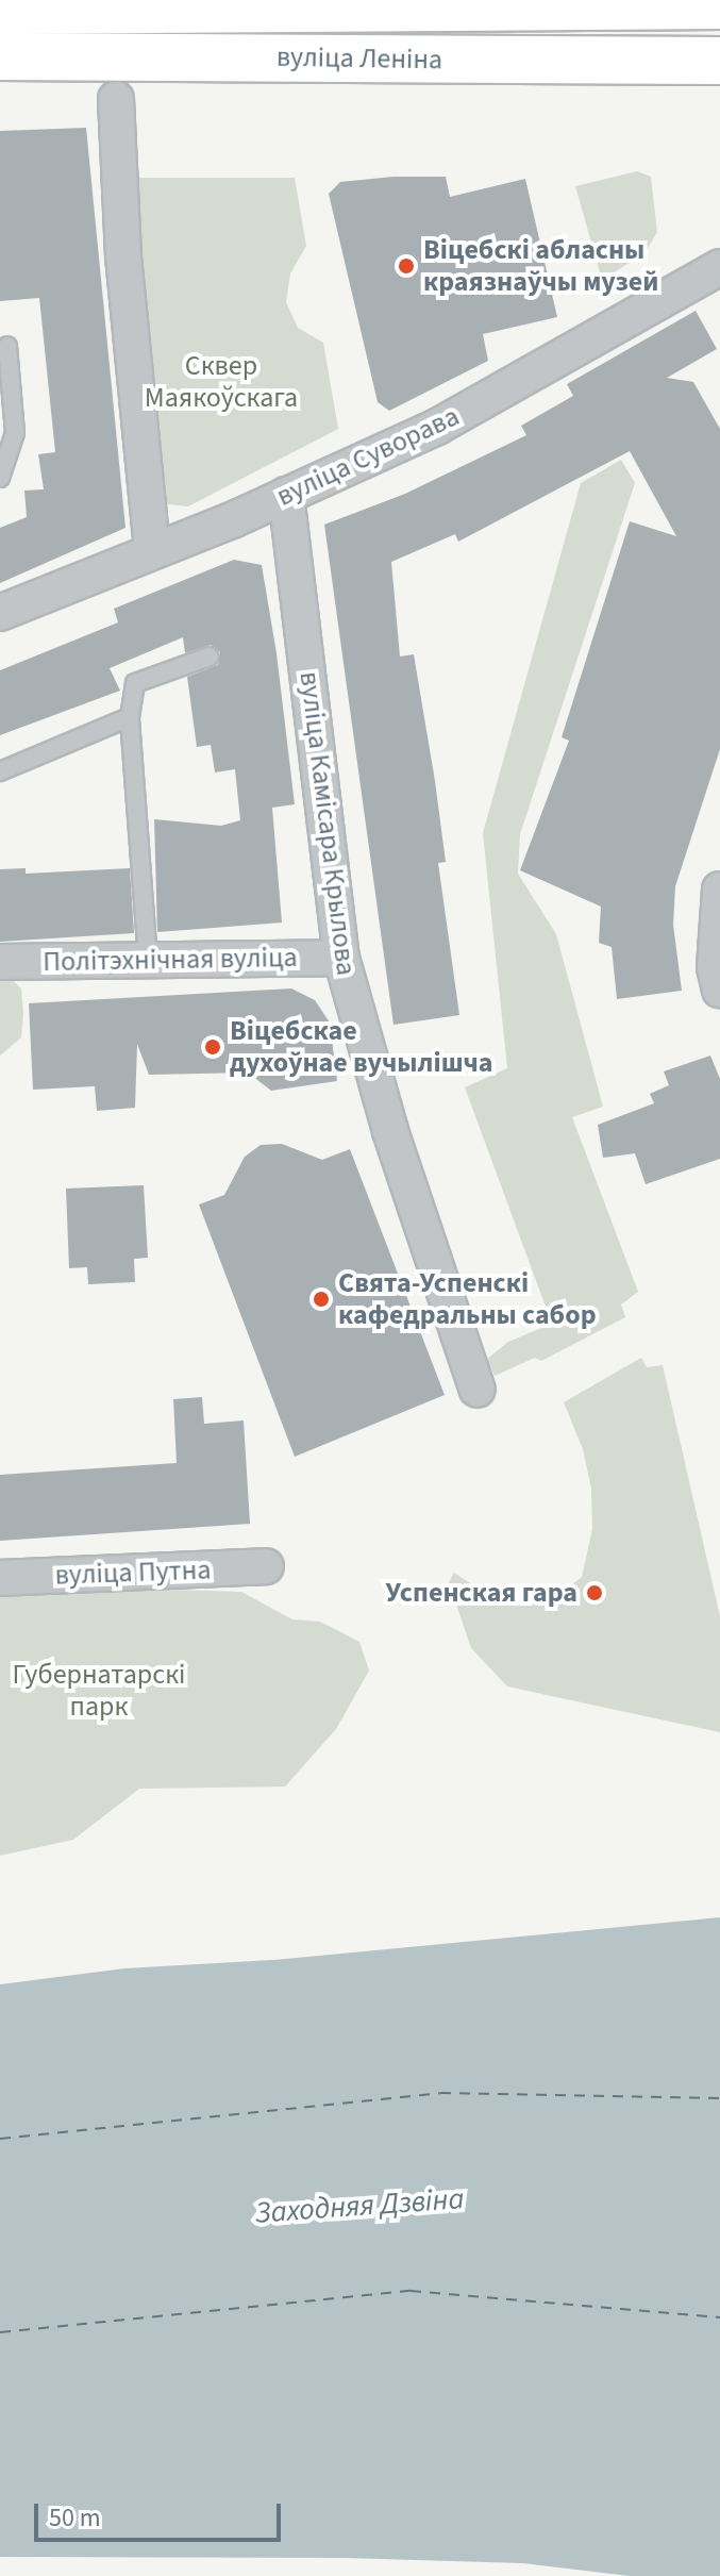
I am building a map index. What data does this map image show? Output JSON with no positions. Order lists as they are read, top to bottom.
{
  "streets": {
    "main road": ["вуліца Леніна"],
    "street": [
      "вуліца Суворава",
      "вуліца Камісара Крылова",
      "Політэхнічная вуліца",
      "вуліца Путна"
    ]
  },
  "crossings": [
    ["вуліца Суворава", "вуліца Камісара Крылова"],
    ["вуліца Камісара Крылова", "Політэхнічная вуліца"]
  ],
  "water": ["Заходняя Дзвіна"],
  "parks": ["Сквер Маякоўскага", "Губернатарскі парк"],
  "places": [
    "Віцебскі абласны краязнаўчы музей",
    "Віцебскае духоўнае вучылішча",
    "Свята-Успенскі кафедральны сабор",
    "Успенская гара"
  ],
  "scale_bar": "50 m"
}
